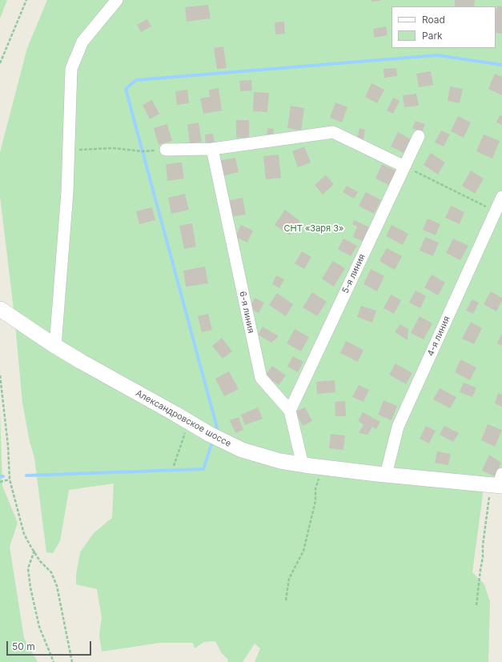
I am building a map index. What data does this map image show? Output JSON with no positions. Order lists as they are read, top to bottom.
{
  "streets": {
    "street": [
      "5-я линия",
      "6-я линия",
      "4-я линия",
      "Александровское шоссе"
    ]
  },
  "crossings": [
    ["5-я линия", "6-я линия"],
    ["6-я линия", "Александровское шоссе"],
    ["4-я линия", "Александровское шоссе"]
  ],
  "parks": ["СНТ «Заря 3»"],
  "legend": ["Road", "Park"],
  "scale_bar": "50 m"
}
